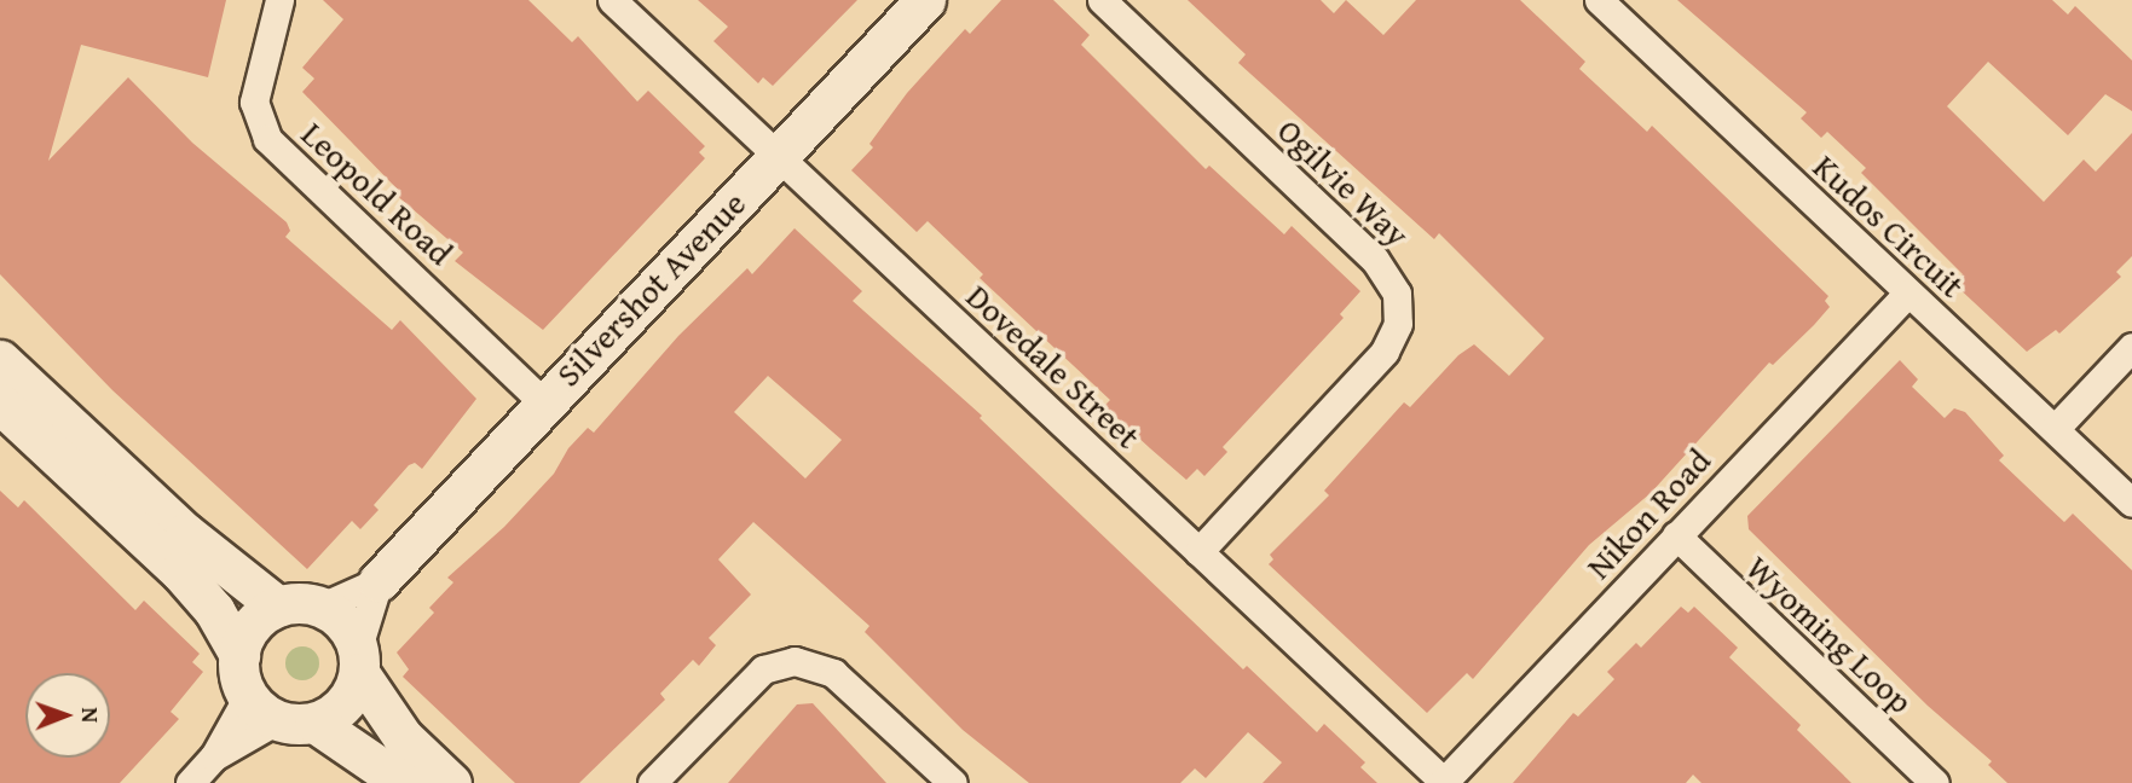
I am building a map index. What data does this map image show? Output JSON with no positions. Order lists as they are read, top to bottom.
{
  "streets": {
    "street": [
      "Ogilvie Way",
      "Leopold Road",
      "Kudos Circuit",
      "Silvershot Avenue",
      "Dovedale Street",
      "Nikon Road",
      "Wyoming Loop"
    ]
  },
  "crossings": [
    ["Ogilvie Way", "Dovedale Street"],
    ["Leopold Road", "Silvershot Avenue"],
    ["Kudos Circuit", "Nikon Road"],
    ["Silvershot Avenue", "Dovedale Street"],
    ["Dovedale Street", "Nikon Road"],
    ["Nikon Road", "Wyoming Loop"]
  ],
  "north": "right"
}
